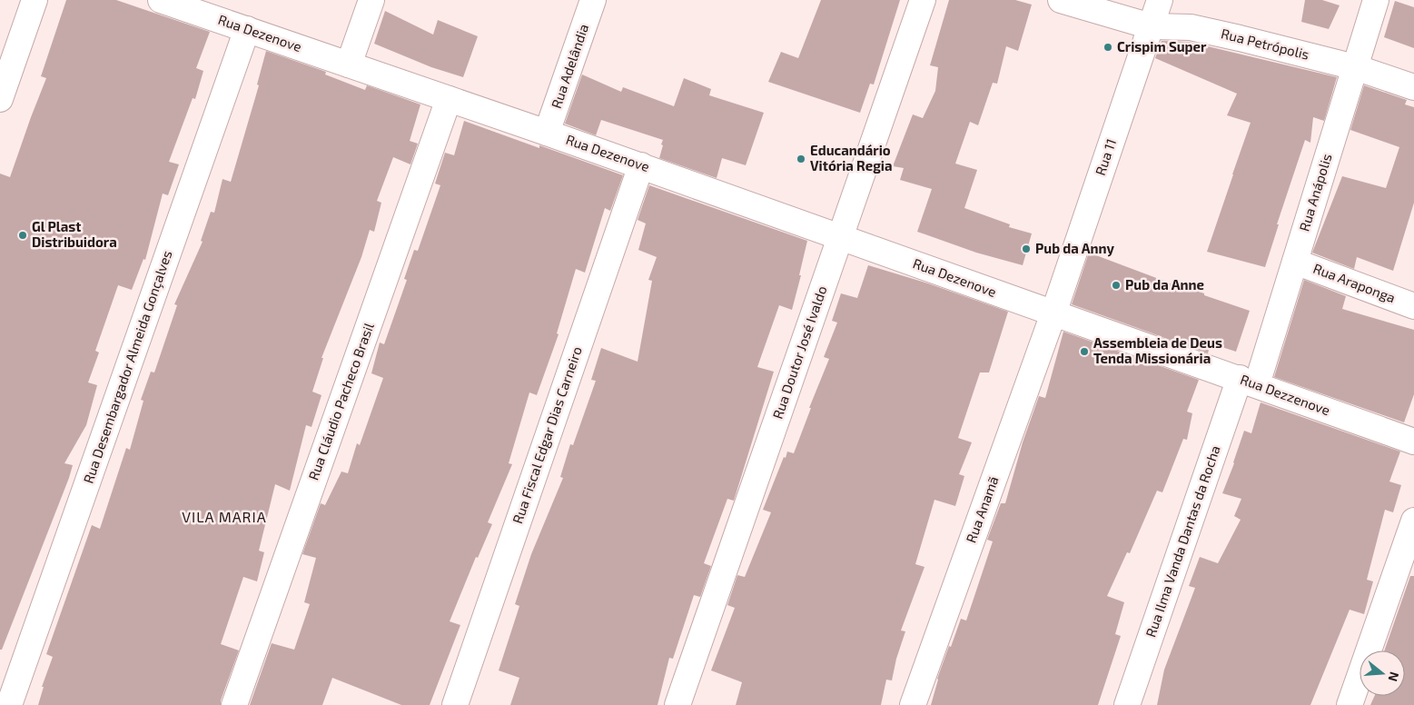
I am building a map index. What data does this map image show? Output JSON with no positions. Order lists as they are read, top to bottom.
{
  "streets": {
    "street": [
      "Rua Dezenove",
      "Rua Petrópolis",
      "Rua Adelândia",
      "Rua 11",
      "Rua Anápolis",
      "Rua Araponga",
      "Rua Doutor José Ivaldo",
      "Rua Desembargador Almeida Gonçalves",
      "Rua Dezzenove",
      "Rua Cláudio Pacheco Brasil",
      "Rua Fiscal Edgar Dias Carneiro",
      "Rua Anamã",
      "Rua Ilma Vanda Dantas da Rocha"
    ]
  },
  "crossings": [
    ["Rua Dezenove", "Rua Adelândia"],
    ["Rua Dezenove", "Rua 11"],
    ["Rua Dezenove", "Rua Doutor José Ivaldo"],
    ["Rua Dezenove", "Rua Desembargador Almeida Gonçalves"],
    ["Rua Dezenove", "Rua Dezzenove"],
    ["Rua Dezenove", "Rua Cláudio Pacheco Brasil"],
    ["Rua Dezenove", "Rua Fiscal Edgar Dias Carneiro"],
    ["Rua Dezenove", "Rua Anamã"],
    ["Rua Petrópolis", "Rua 11"],
    ["Rua Petrópolis", "Rua Anápolis"],
    ["Rua 11", "Rua Dezzenove"],
    ["Rua 11", "Rua Anamã"],
    ["Rua Anápolis", "Rua Araponga"],
    ["Rua Anápolis", "Rua Dezzenove"],
    ["Rua Anápolis", "Rua Ilma Vanda Dantas da Rocha"],
    ["Rua Dezzenove", "Rua Anamã"],
    ["Rua Dezzenove", "Rua Ilma Vanda Dantas da Rocha"]
  ],
  "districts": ["VILA MARIA"],
  "places": [
    "Crispim Super",
    "Educandário Vitória Regia",
    "Gl Plast Distribuidora",
    "Pub da Anny",
    "Pub da Anne",
    "Assembleia de Deus Tenda Missionária"
  ],
  "north": "right"
}
